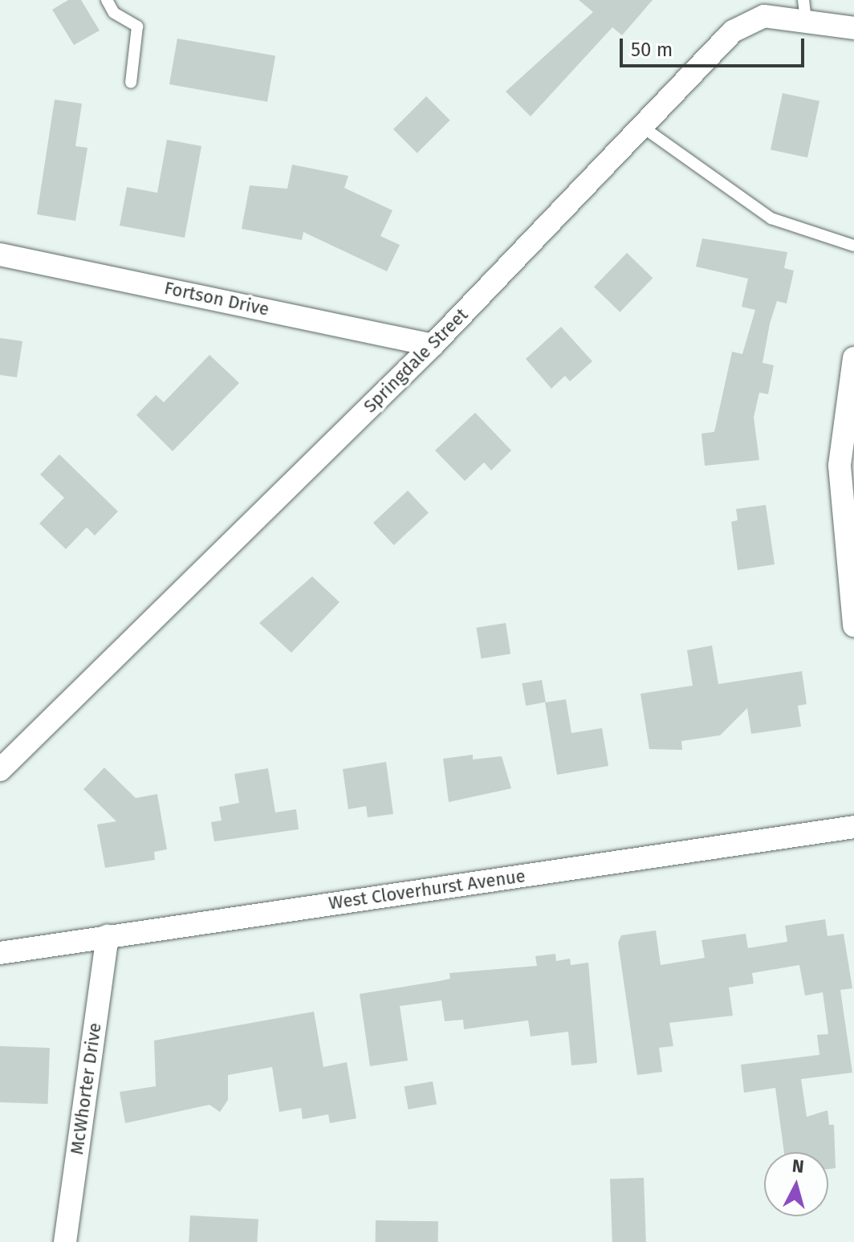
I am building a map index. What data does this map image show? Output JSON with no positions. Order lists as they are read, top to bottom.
{
  "streets": {
    "street": [
      "Fortson Drive",
      "Springdale Street",
      "West Cloverhurst Avenue",
      "McWhorter Drive"
    ]
  },
  "crossings": [
    ["Fortson Drive", "Springdale Street"],
    ["West Cloverhurst Avenue", "McWhorter Drive"]
  ],
  "scale_bar": "50 m",
  "north": "top"
}
